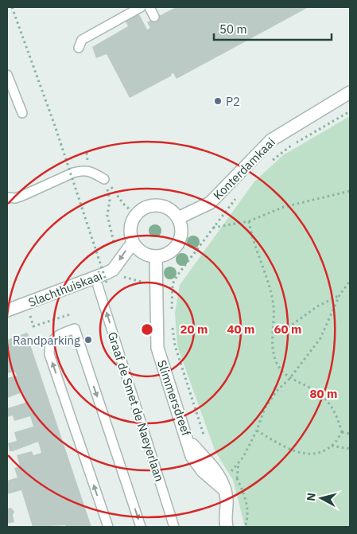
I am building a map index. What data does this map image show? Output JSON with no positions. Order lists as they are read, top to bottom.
{
  "streets": {
    "street": ["Konterdamkaai", "Slachthuiskaai", "Slimmersdreef"],
    "lane": ["Graaf de Smet de Naeyerlaan"]
  },
  "crossings": [
    ["Konterdamkaai", "Slachthuiskaai"],
    ["Konterdamkaai", "Slimmersdreef"],
    ["Slachthuiskaai", "Slimmersdreef"]
  ],
  "one_way": ["Graaf de Smet de Naeyerlaan"],
  "places": ["P2", "Randparking"],
  "scale_bar": "50 m",
  "north": "left",
  "rings": [
    "20 m",
    "40 m",
    "60 m",
    "80 m"
  ]
}
